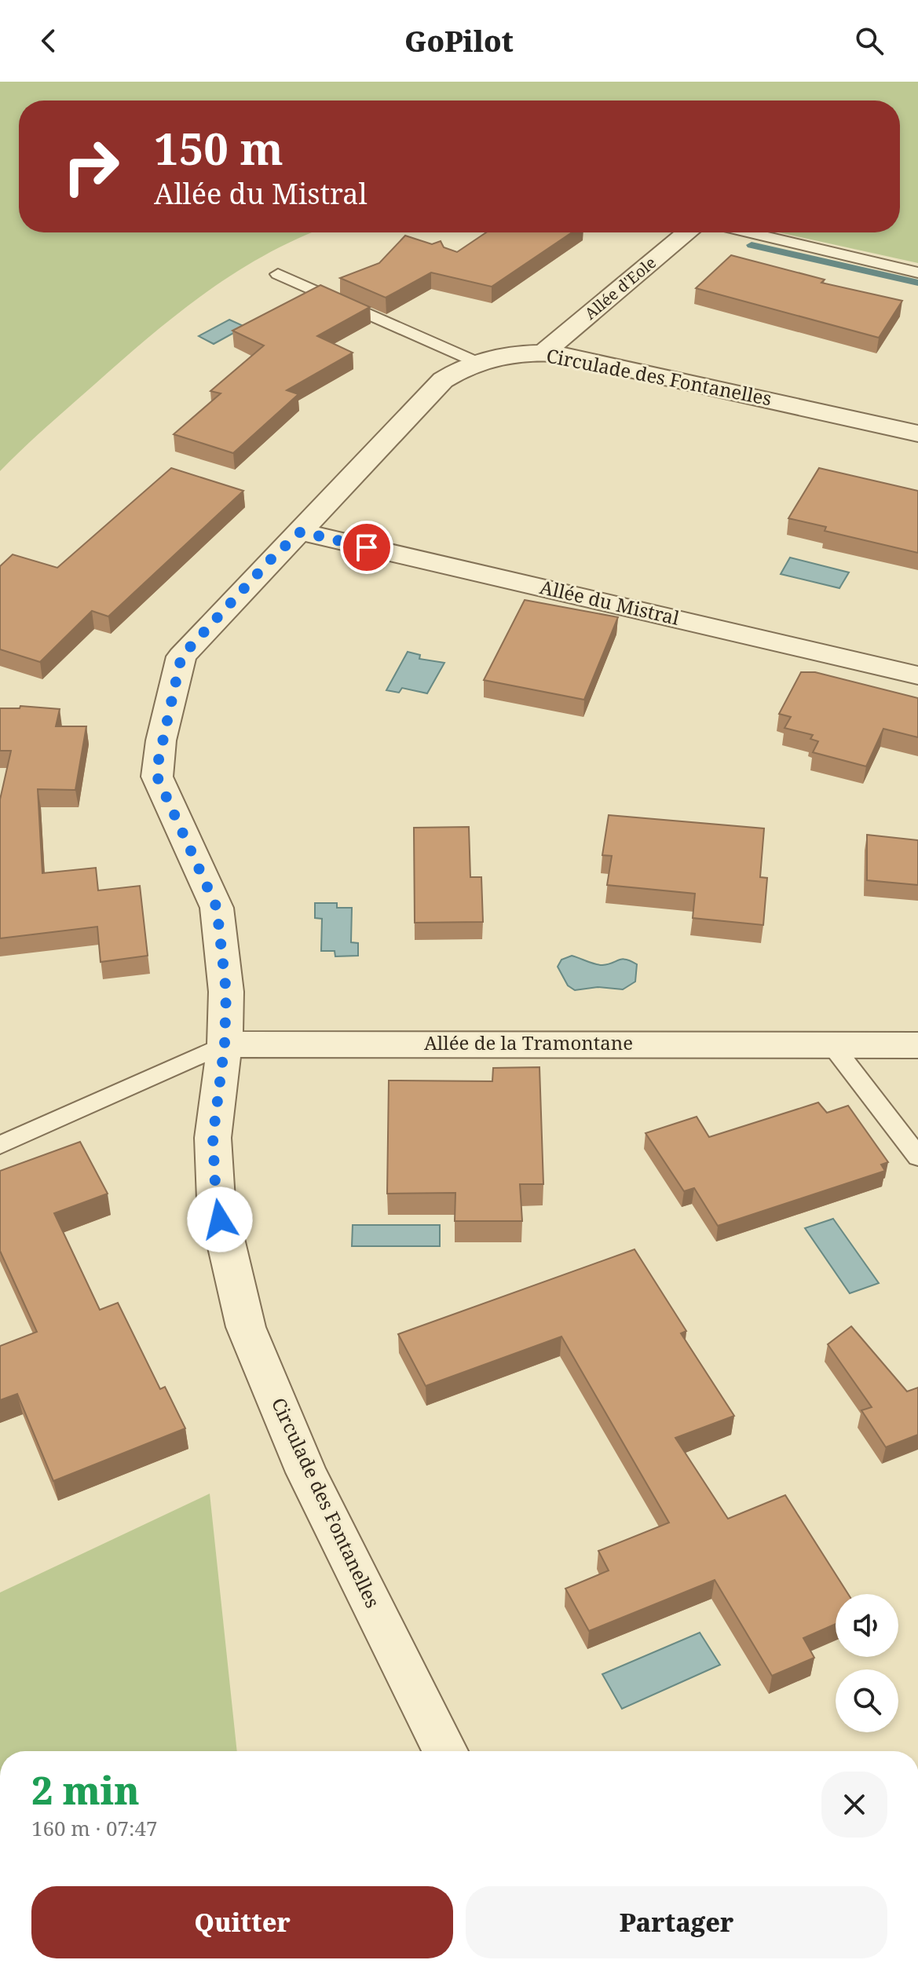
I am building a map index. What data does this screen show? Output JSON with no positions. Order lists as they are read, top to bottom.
{
  "streets": {
    "street": [
      "Allée d'Eole",
      "Circulade des Fontanelles",
      "Allée du Mistral",
      "Allée de la Tramontane"
    ]
  },
  "crossings": [
    ["Allée d'Eole", "Circulade des Fontanelles"],
    ["Circulade des Fontanelles", "Allée du Mistral"],
    ["Circulade des Fontanelles", "Allée de la Tramontane"]
  ],
  "page": {
    "header": "GoPilot",
    "turn": ["150 m", "Allée du Mistral"],
    "heading": ["2 min", "160 m · 07:47"],
    "buttons": ["Quitter", "Partager"]
  }
}
